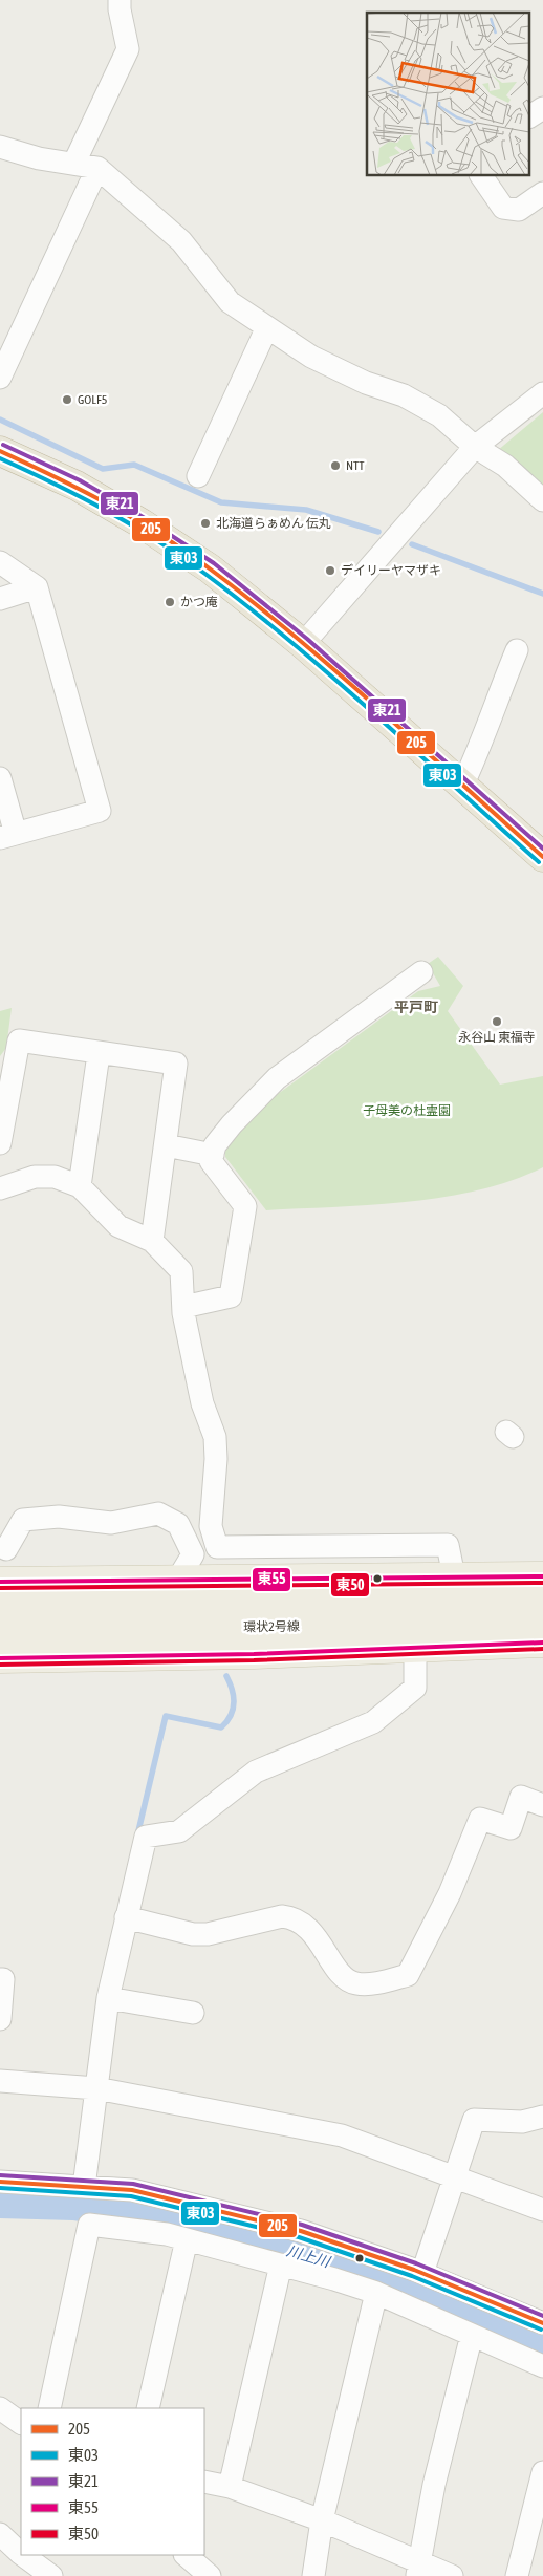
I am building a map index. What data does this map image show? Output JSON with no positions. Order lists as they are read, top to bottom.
{
  "streets": {
    "main road": ["環状2号線"]
  },
  "districts": ["平戸町"],
  "water": ["川上川"],
  "parks": ["子母美の杜霊園"],
  "places": [
    "GOLF5",
    "NTT",
    "北海道らぁめん 伝丸",
    "デイリーヤマザキ",
    "かつ庵",
    "永谷山 東福寺"
  ],
  "lines": [
    "transit line 東21",
    "transit line 205",
    "transit line 東03",
    "transit line 東55",
    "transit line 東50"
  ],
  "legend": [
    "205",
    "東03",
    "東21",
    "東55",
    "東50"
  ]
}
